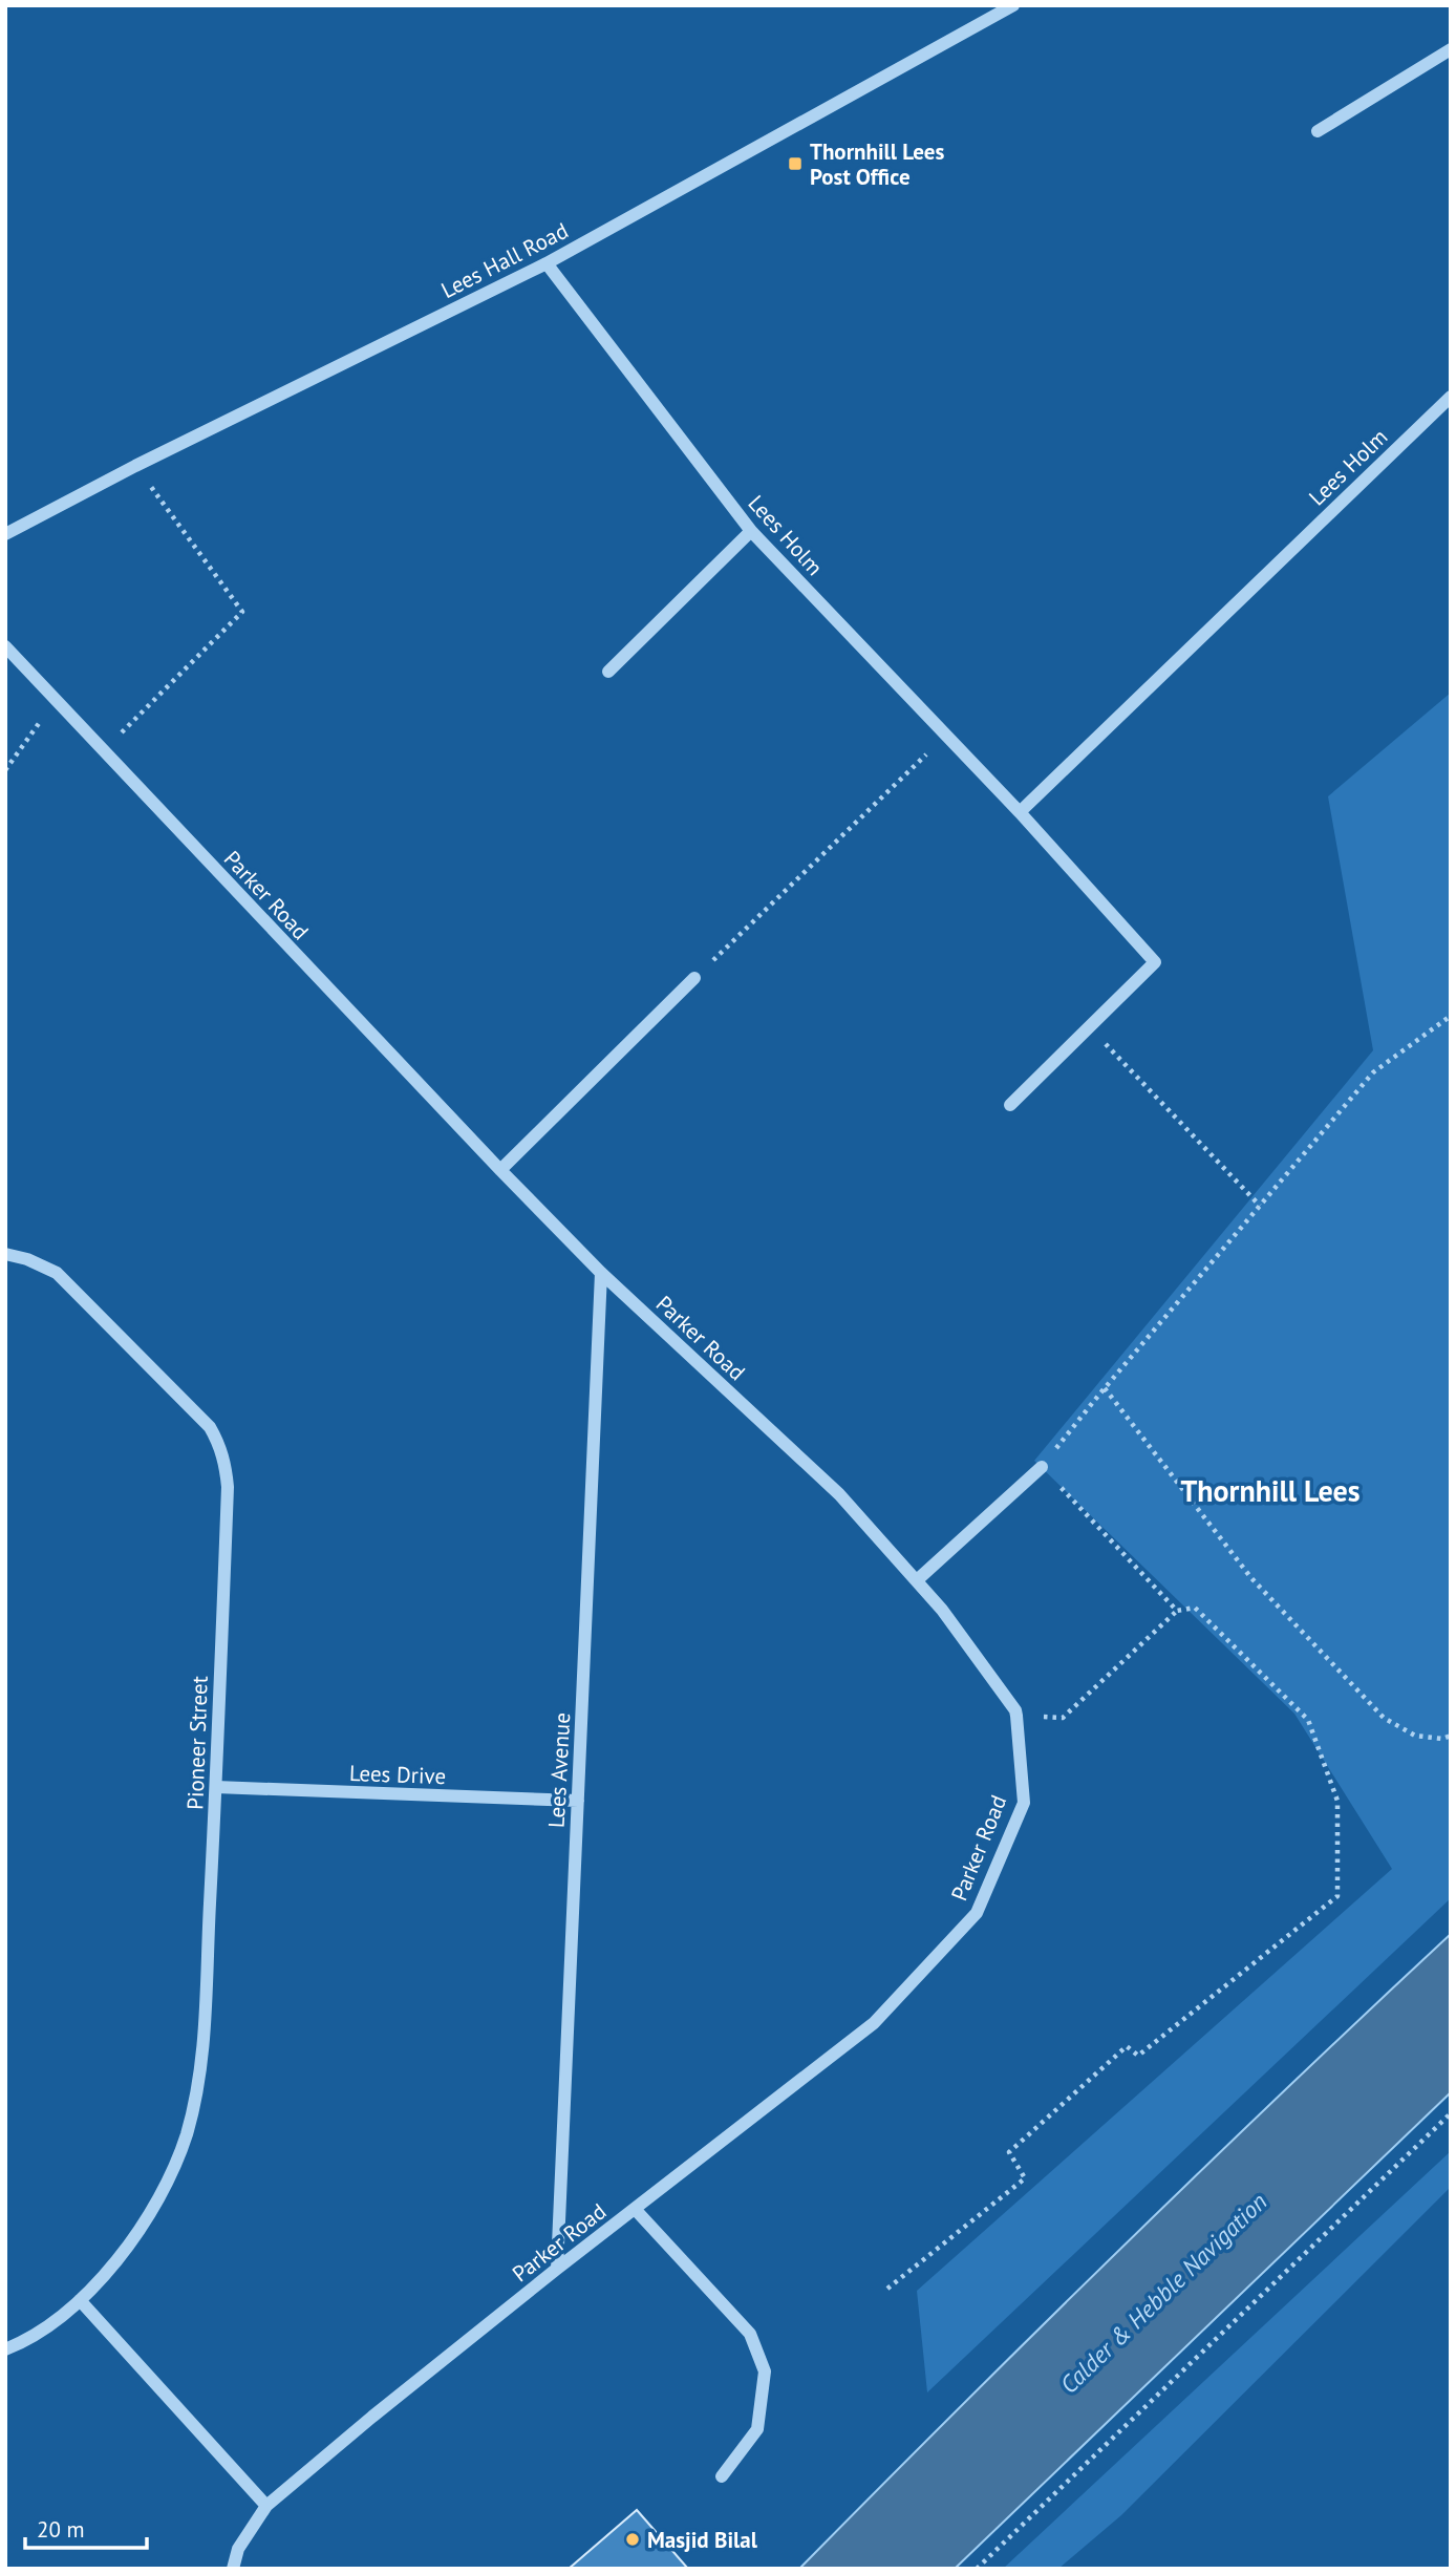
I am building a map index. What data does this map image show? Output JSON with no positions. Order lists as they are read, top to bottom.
{
  "streets": {
    "street": [
      "Lees Hall Road",
      "Lees Holm",
      "Parker Road",
      "Pioneer Street",
      "Lees Avenue",
      "Lees Drive"
    ]
  },
  "crossings": [
    ["Lees Hall Road", "Lees Holm"],
    ["Parker Road", "Lees Avenue"],
    ["Pioneer Street", "Lees Drive"],
    ["Lees Avenue", "Lees Drive"]
  ],
  "districts": ["Thornhill Lees"],
  "water": ["Calder & Hebble Navigation"],
  "places": {
    "transit": ["Thornhill Lees Post Office"],
    "other": ["Masjid Bilal"]
  },
  "scale_bar": "20 m"
}
